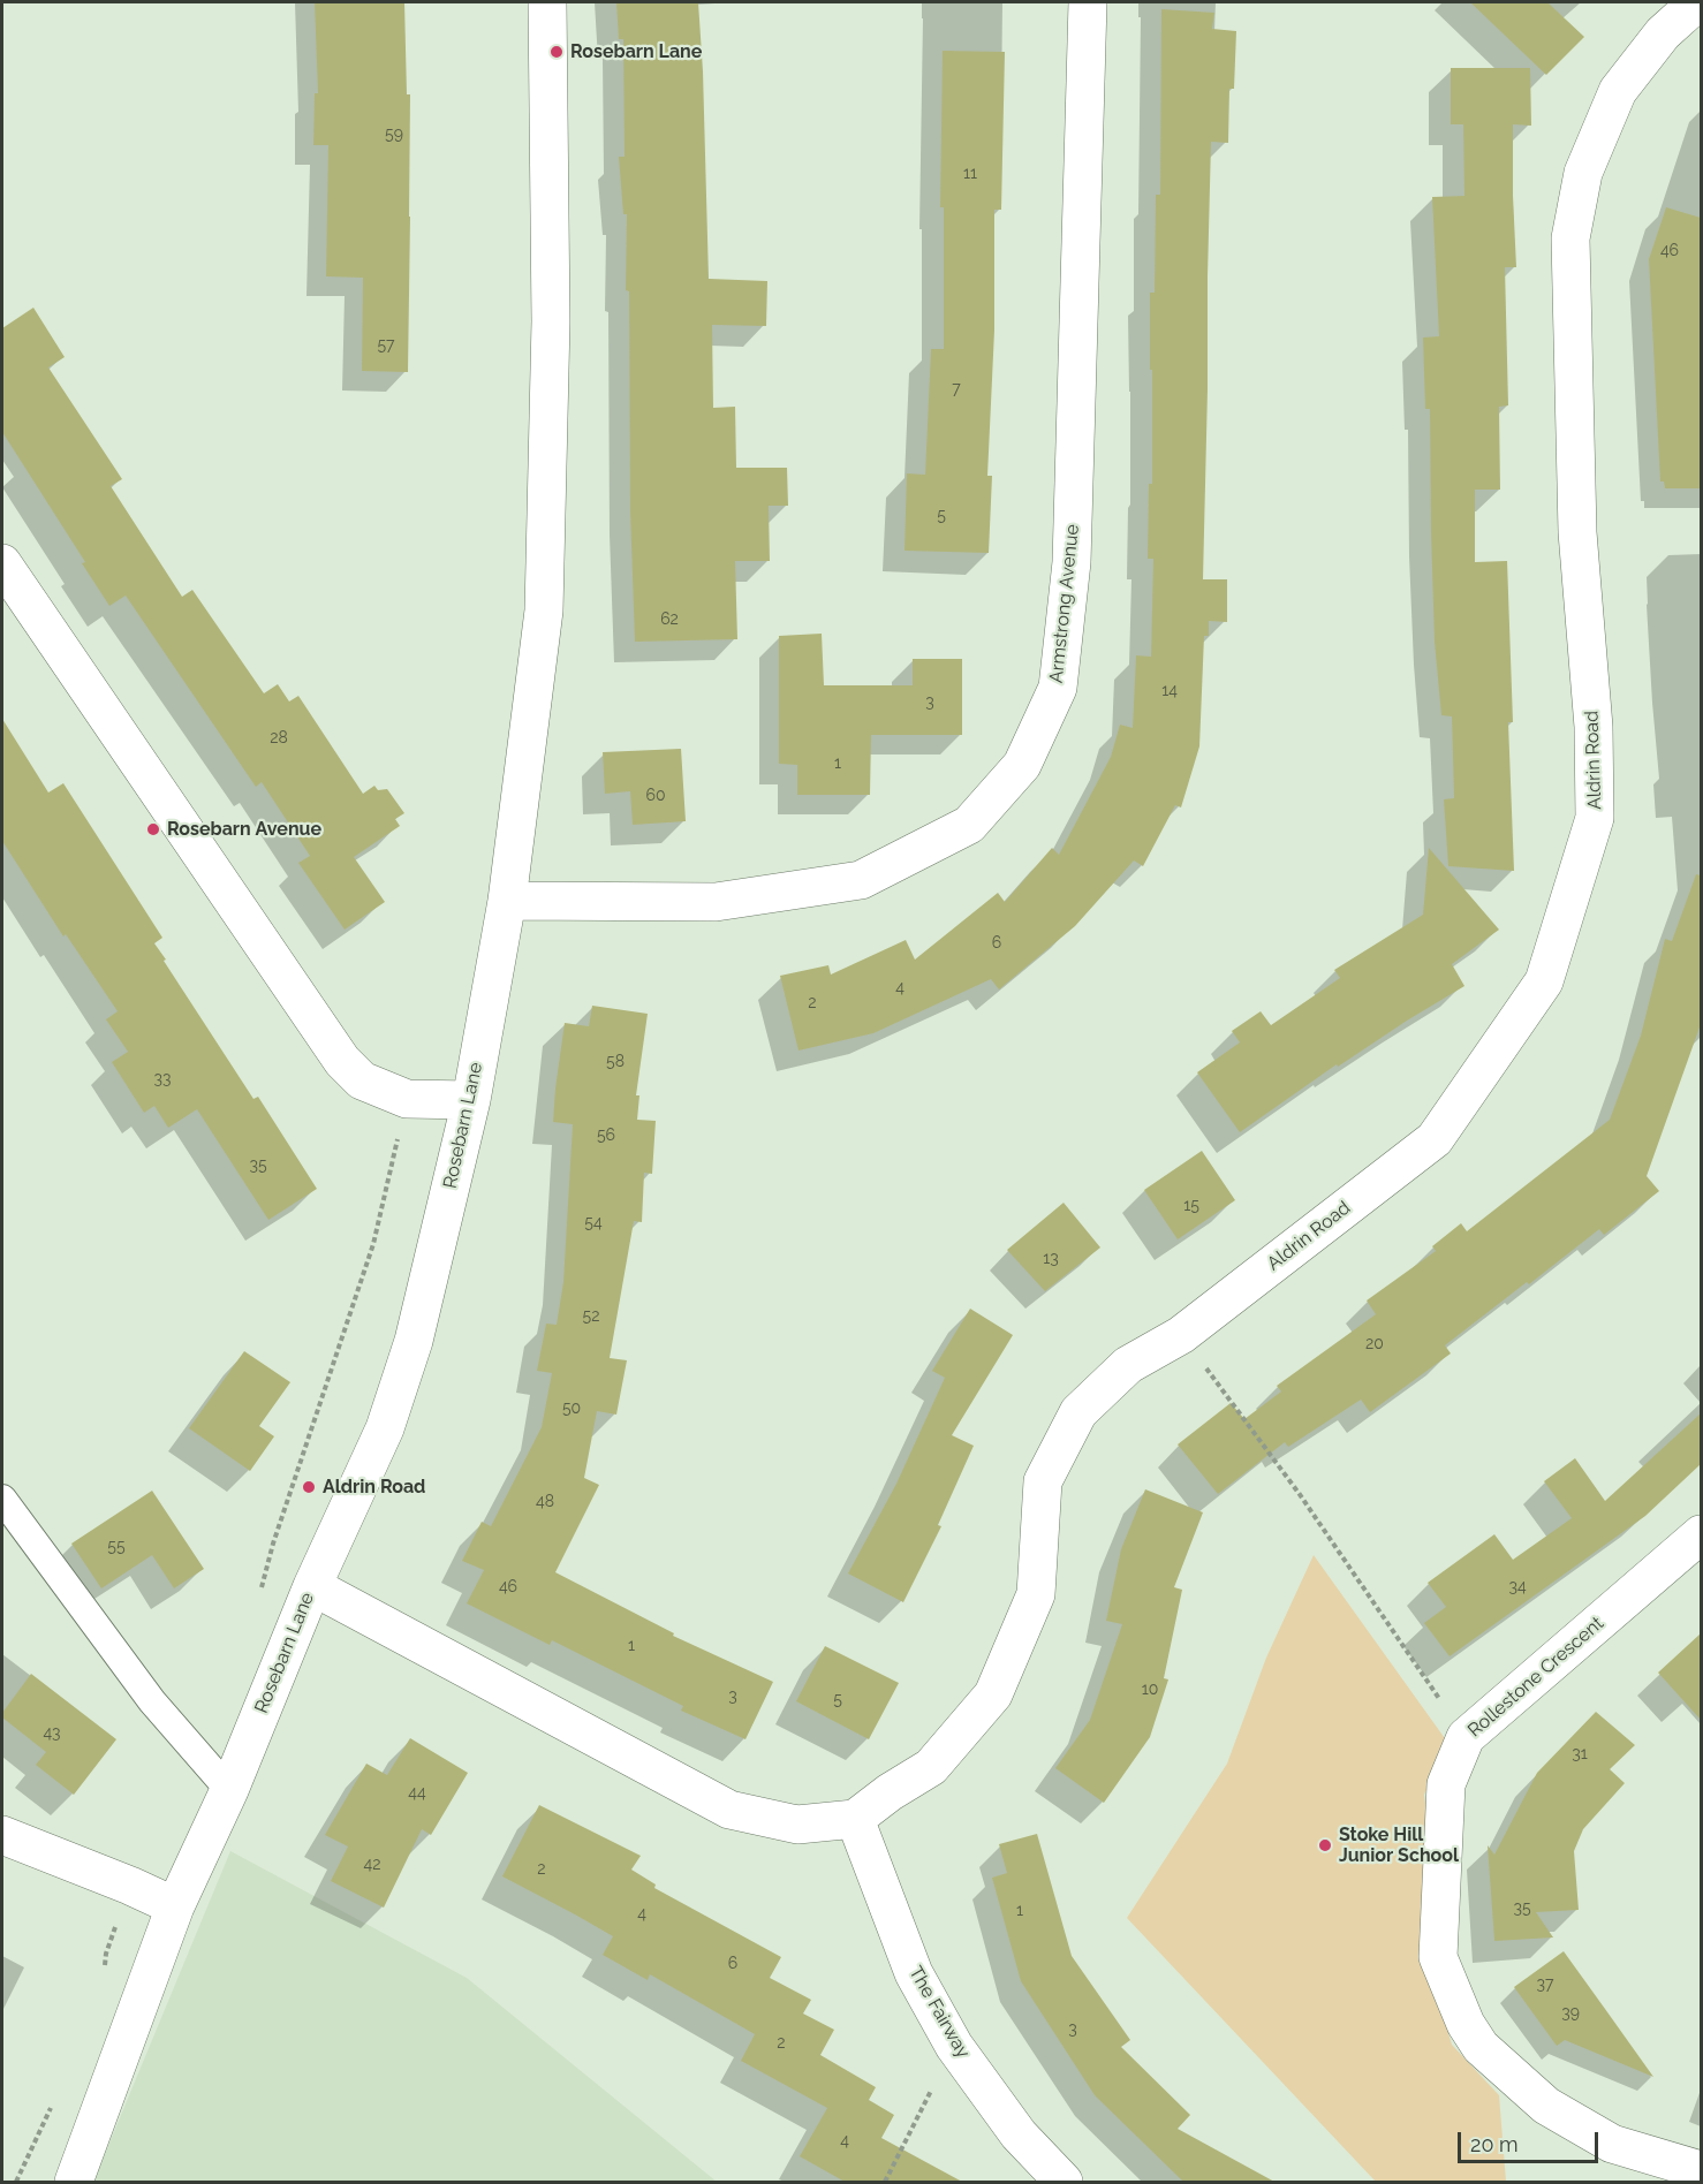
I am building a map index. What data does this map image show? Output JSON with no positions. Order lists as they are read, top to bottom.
{
  "streets": {
    "street": [
      "Armstrong Avenue",
      "Aldrin Road",
      "Rosebarn Lane",
      "Rollestone Crescent",
      "The Fairway"
    ]
  },
  "crossings": [
    ["Armstrong Avenue", "Rosebarn Lane"],
    ["Aldrin Road", "The Fairway"]
  ],
  "places": [
    "Rosebarn Lane",
    "Rosebarn Avenue",
    "Aldrin Road",
    "Stoke Hill Junior School"
  ],
  "house_numbers": [
    "59",
    "11",
    "46",
    "57",
    "7",
    "5",
    "62",
    "14",
    "3",
    "28",
    "1",
    "60",
    "6",
    "4",
    "2",
    "58",
    "33",
    "56",
    "35",
    "15",
    "54",
    "13",
    "52",
    "20",
    "50",
    "48",
    "55",
    "46",
    "34",
    "1",
    "10",
    "3",
    "5",
    "43",
    "31",
    "44",
    "42",
    "2",
    "35",
    "1",
    "4",
    "6",
    "37",
    "39",
    "3",
    "2",
    "4"
  ],
  "scale_bar": "20 m"
}
